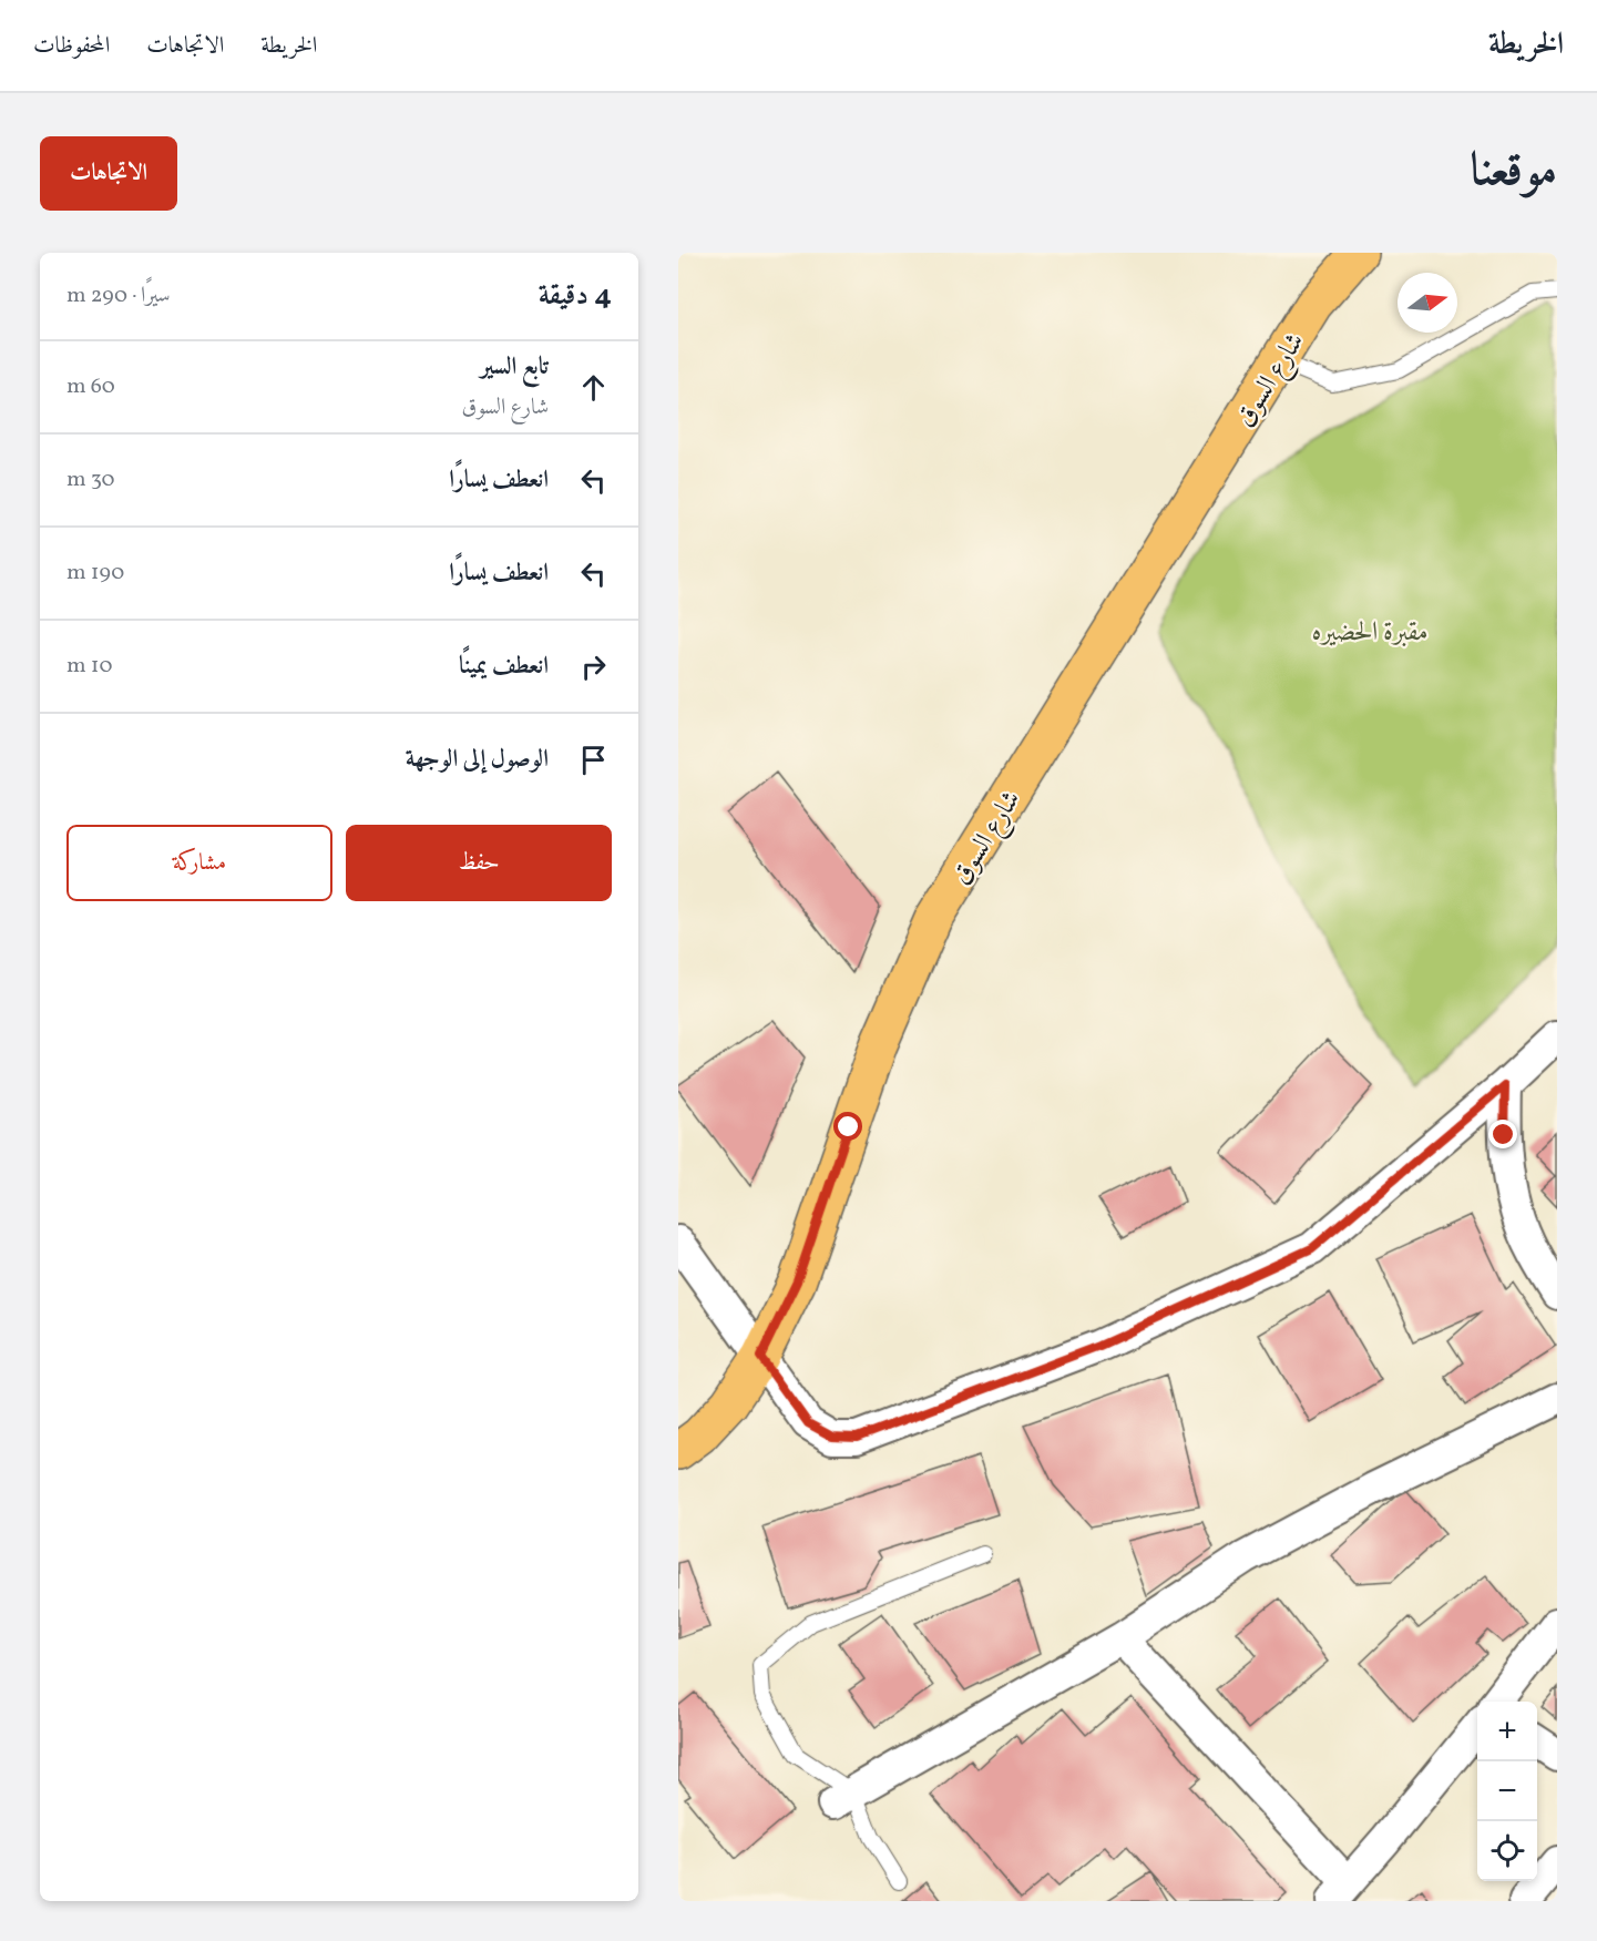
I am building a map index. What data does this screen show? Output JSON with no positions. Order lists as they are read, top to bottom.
{
  "streets": {
    "main road": ["شارع السوق"]
  },
  "parks": ["مقبرة الحضيره"],
  "north": "right",
  "page": {
    "header": "الخريطة",
    "nav": ["الخريطة", "الاتجاهات", "المحفوظات"],
    "title": "موقعنا",
    "buttons": [
      "الاتجاهات",
      ["حفظ", "مشاركة"]
    ],
    "heading": ["4 دقيقة", "سيرًا · 290 m"],
    "list": [
      ["تابع السير", "شارع السوق", "60 m"],
      ["انعطف يسارًا", "30 m"],
      ["انعطف يسارًا", "190 m"],
      ["انعطف يمينًا", "10 m"],
      "الوصول إلى الوجهة"
    ],
    "map_buttons": ["+", "−"]
  }
}
